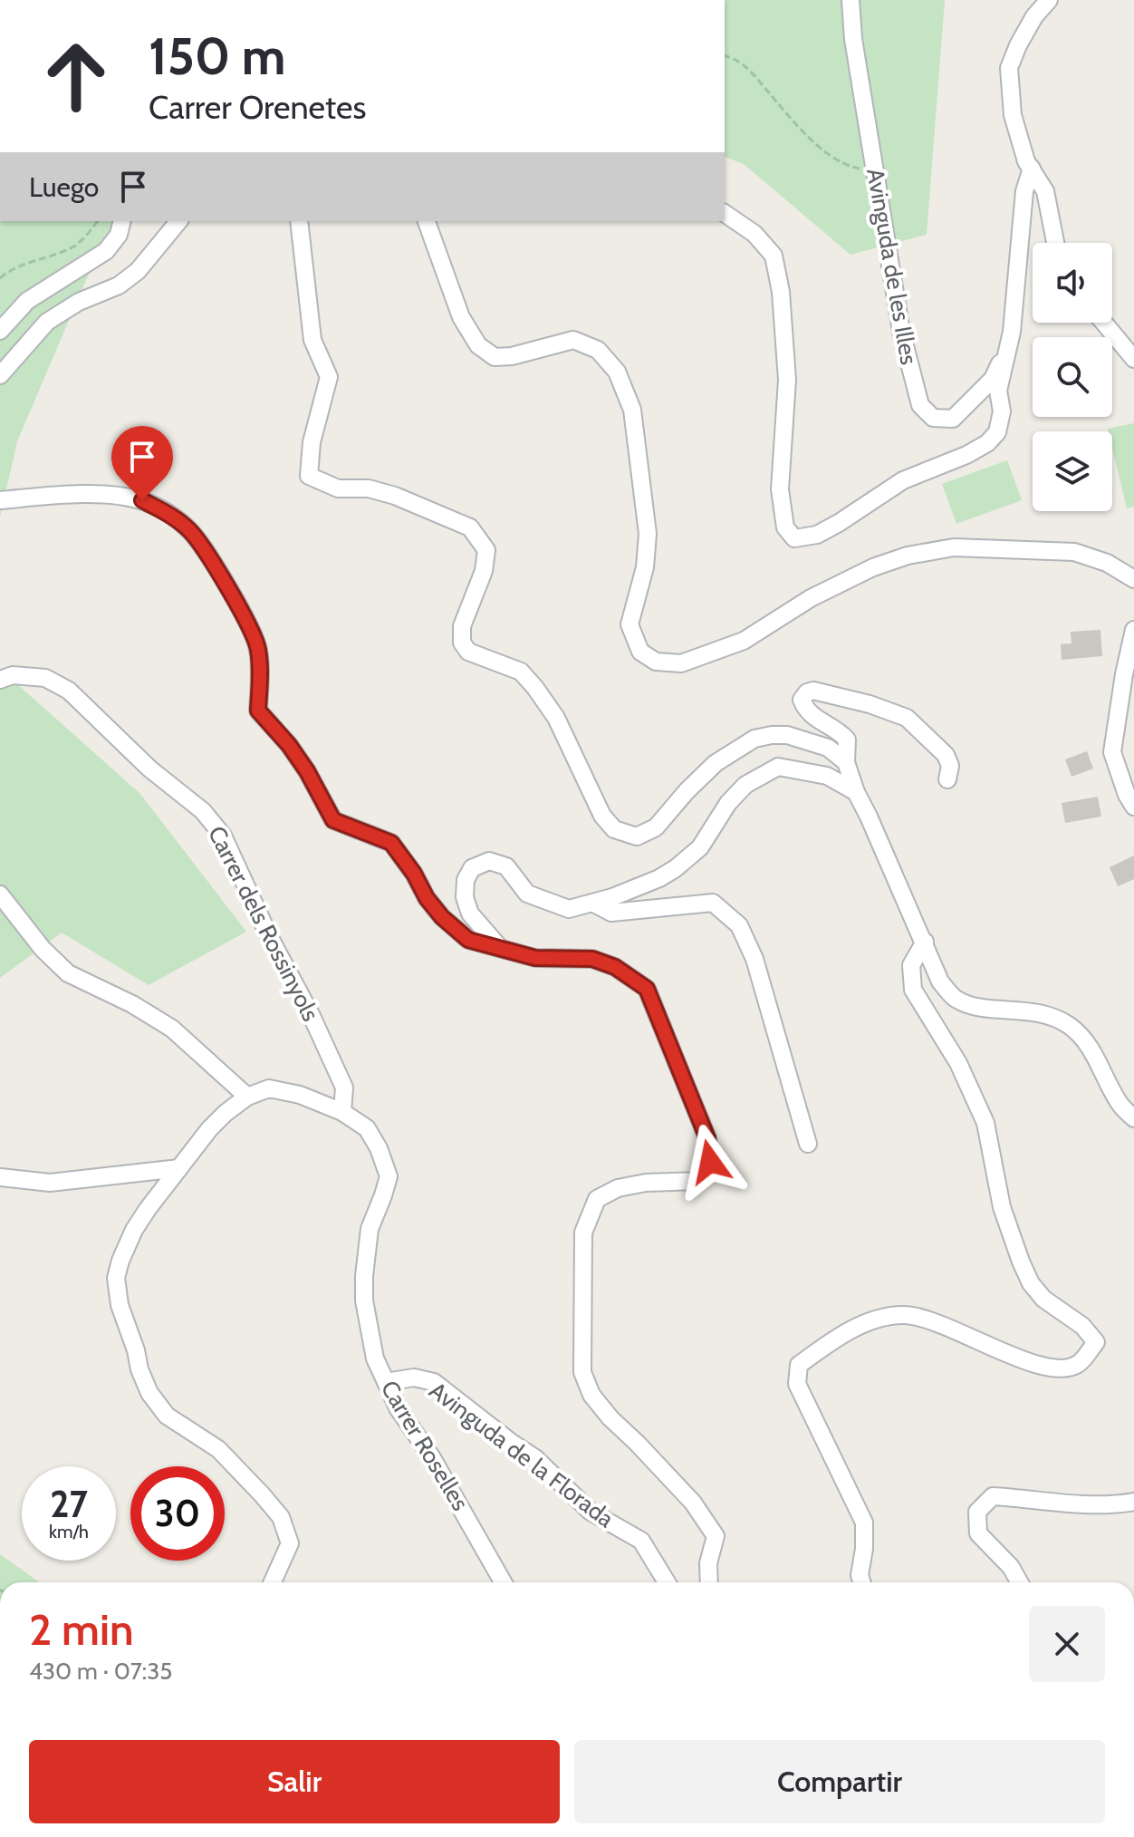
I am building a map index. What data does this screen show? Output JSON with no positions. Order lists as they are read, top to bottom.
{
  "streets": {
    "street": [
      "Avinguda de les Illes",
      "Carrer dels Rossinyols",
      "Carrer Roselles",
      "Avinguda de la Florada"
    ]
  },
  "crossings": [
    ["Carrer dels Rossinyols", "Carrer Roselles"],
    ["Carrer Roselles", "Avinguda de la Florada"]
  ],
  "page": {
    "turn": ["150 m", "Carrer Orenetes"],
    "then": "Luego",
    "speed": "27 km/h",
    "limit": "30",
    "heading": ["2 min", "430 m · 07:35"],
    "buttons": ["Salir", "Compartir"]
  }
}
